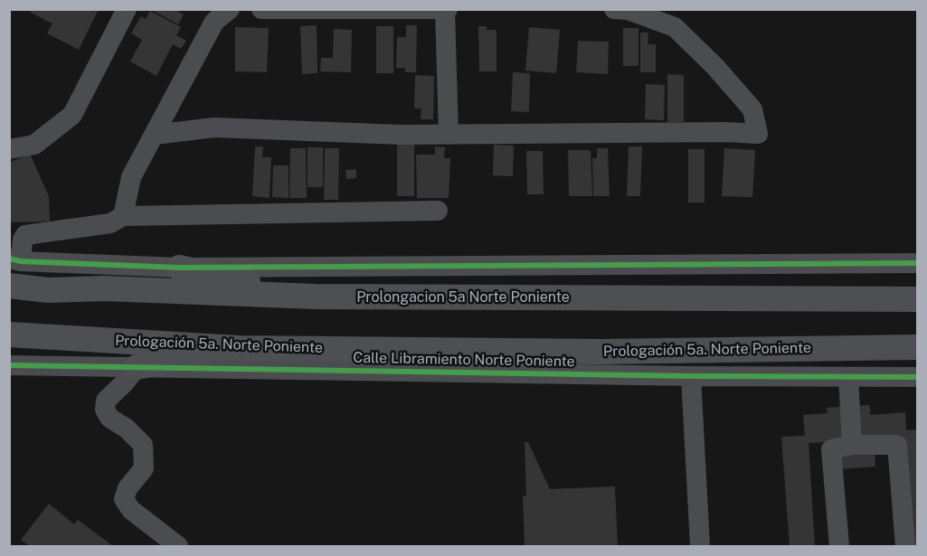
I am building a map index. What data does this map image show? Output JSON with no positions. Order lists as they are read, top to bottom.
{
  "streets": {
    "main road": ["Prolongacion 5a Norte Poniente", "Prologación 5a. Norte Poniente"],
    "street": ["Calle Libramiento Norte Poniente"]
  }
}
